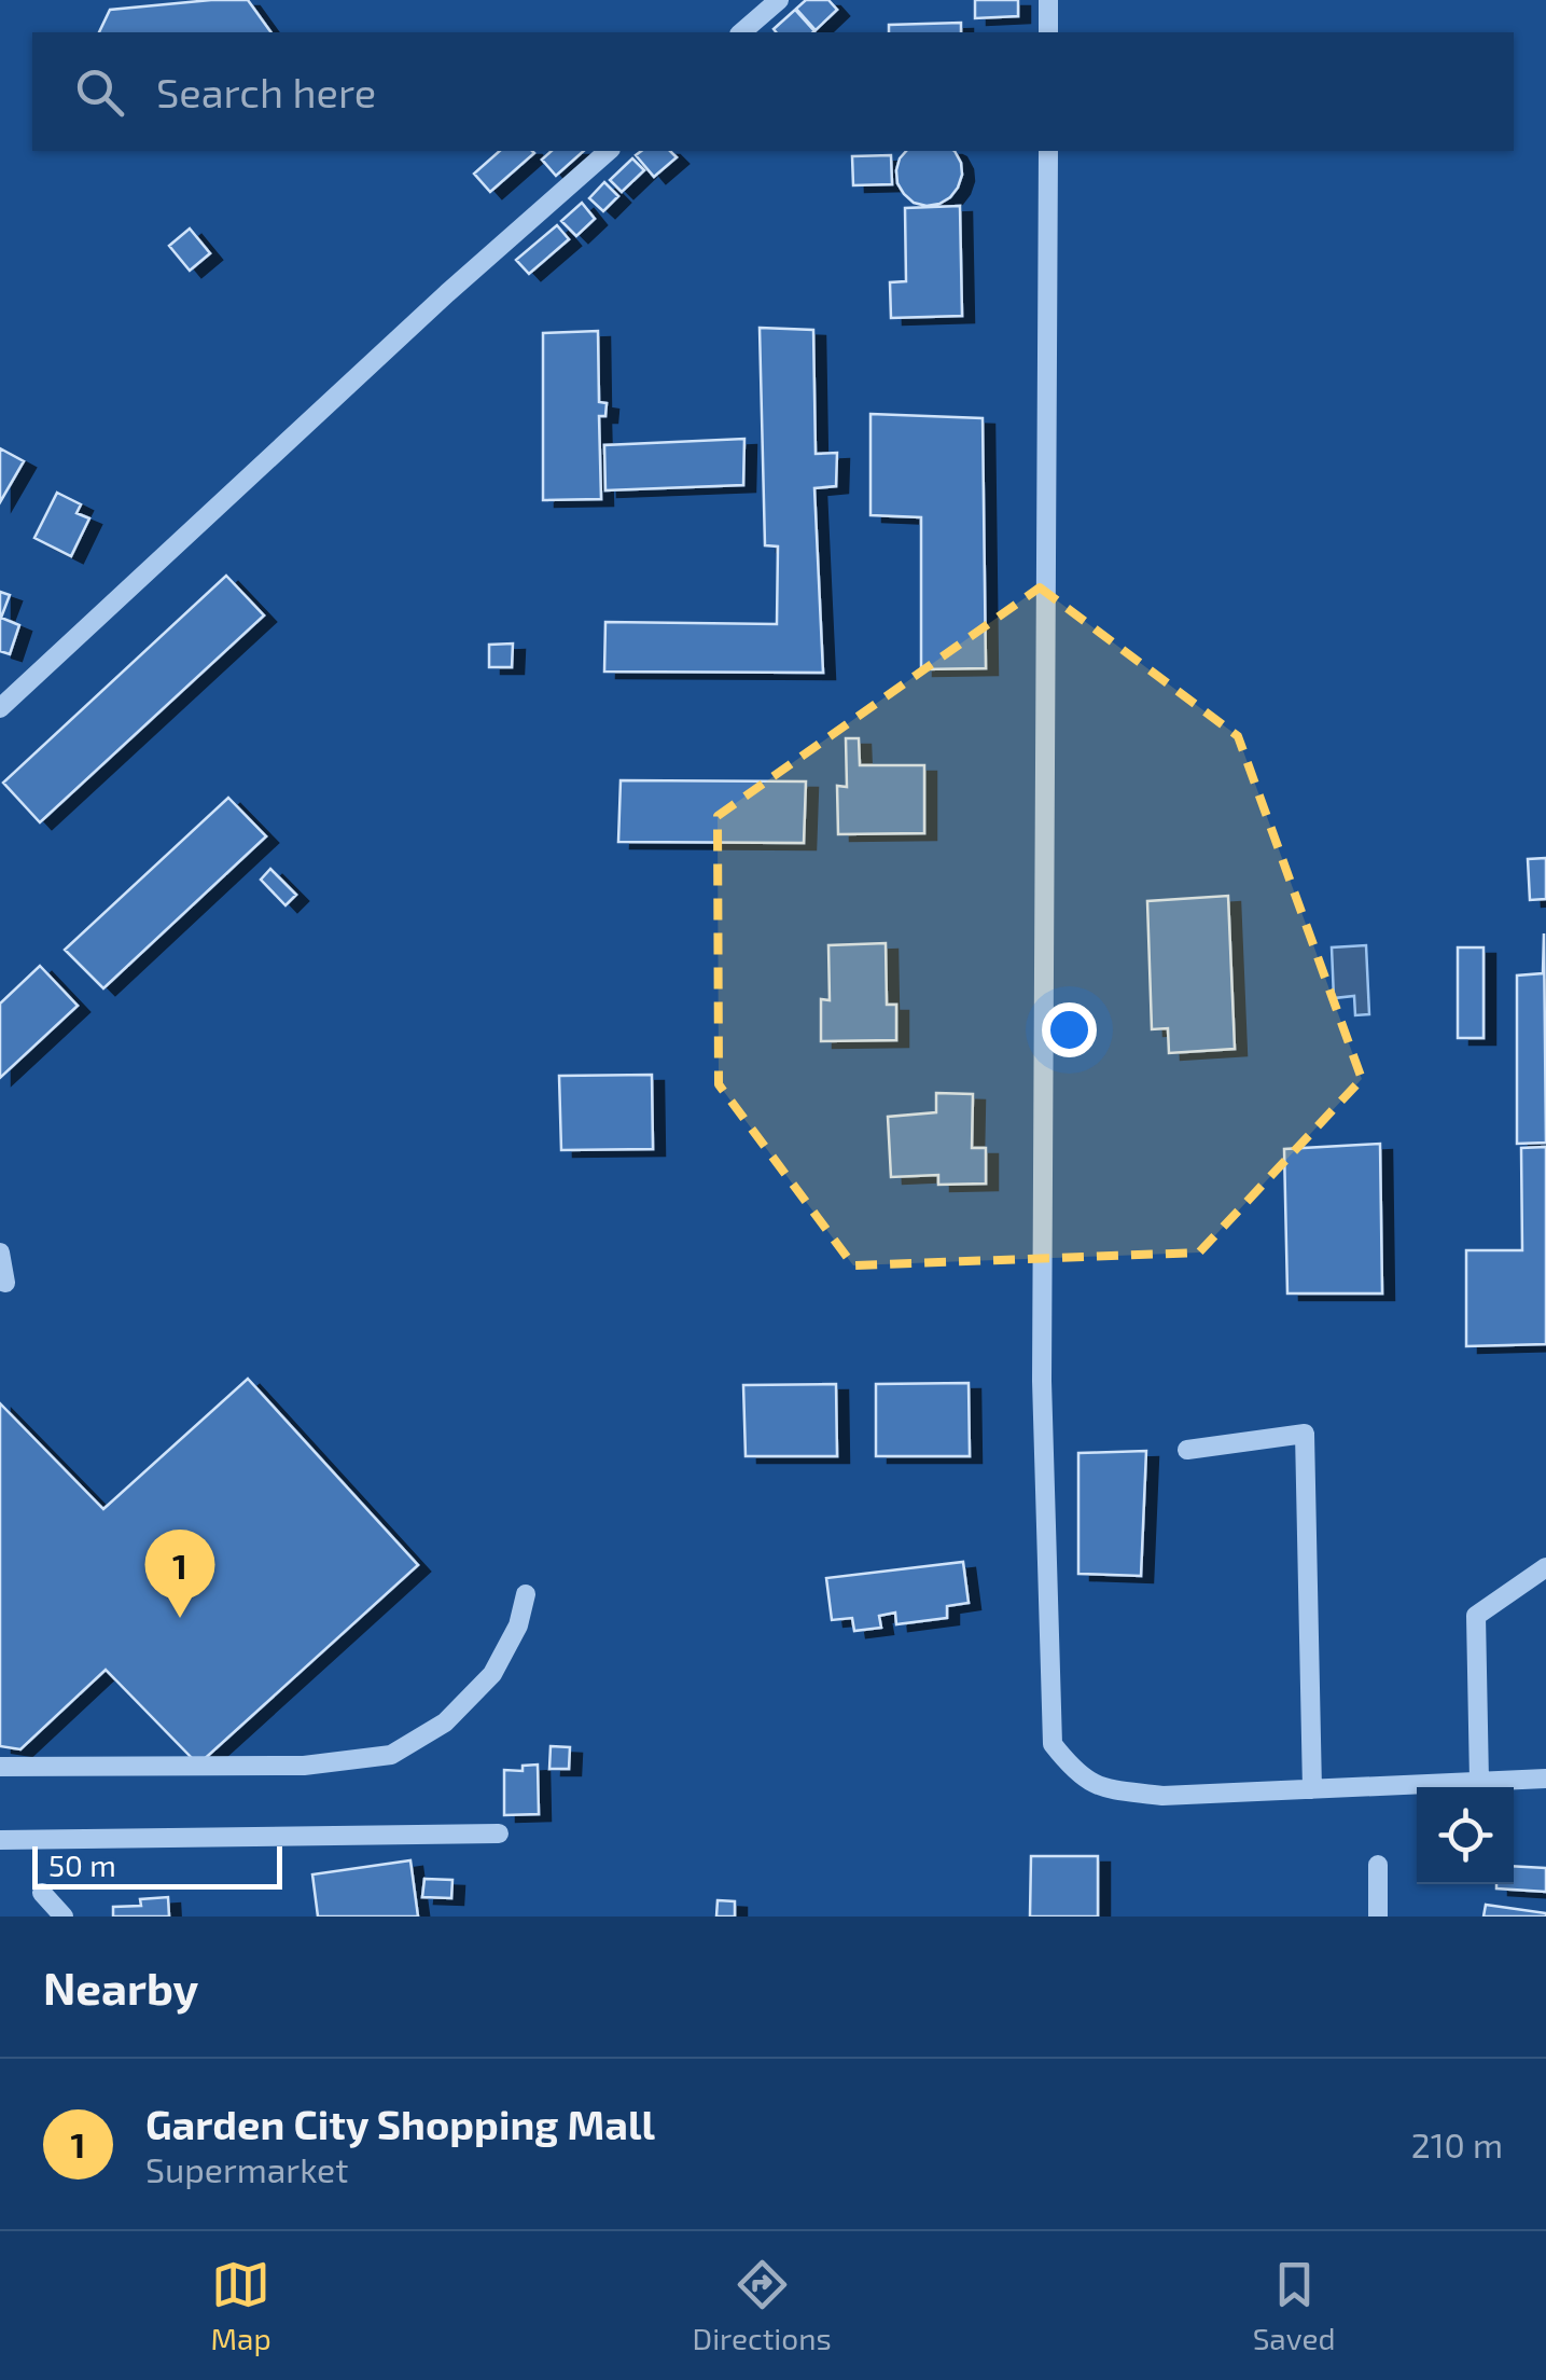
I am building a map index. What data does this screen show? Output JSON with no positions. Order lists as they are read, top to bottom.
{
  "scale_bar": "50 m",
  "page": {
    "search": "Search here",
    "pins": "1",
    "scale": "50 m",
    "heading": "Nearby",
    "list": [
      {
        "mark": "1",
        "name": "Garden City Shopping Mall",
        "note": "Supermarket",
        "value": "210 m"
      }
    ],
    "nav": ["Map", "Directions", "Saved"]
  }
}
